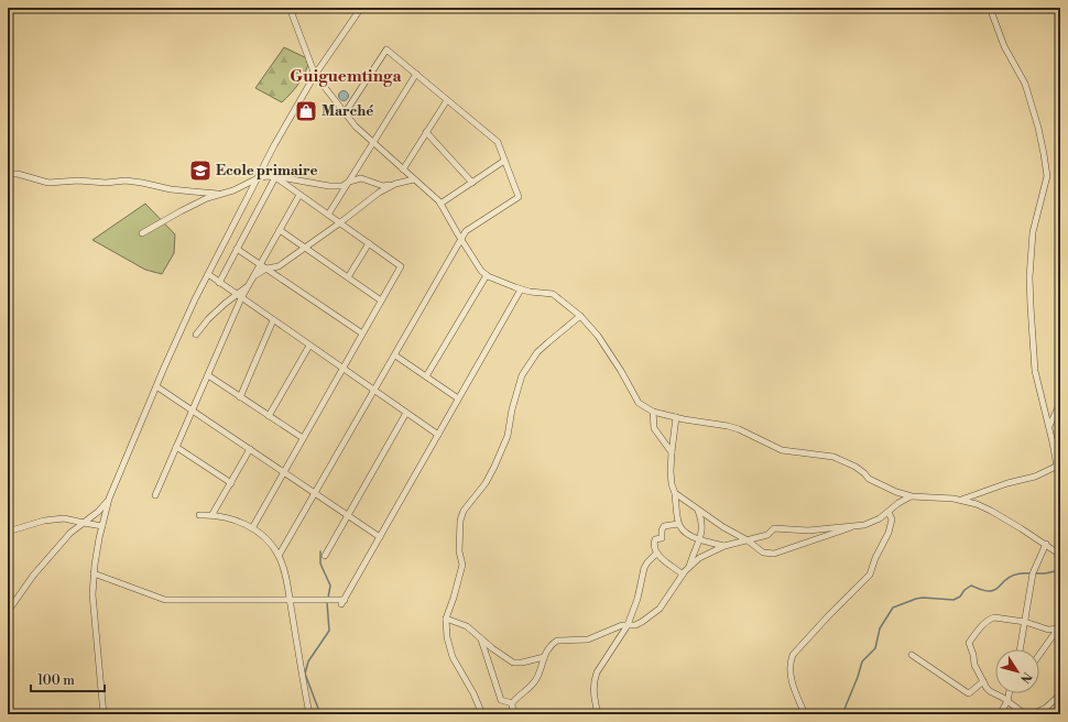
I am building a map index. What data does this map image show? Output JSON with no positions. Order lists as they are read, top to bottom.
{
  "districts": ["Guiguemtinga"],
  "places": {
    "shop": ["Marché"],
    "school or university": ["Ecole primaire"]
  },
  "scale_bar": "100 m",
  "north": "bottom right"
}
